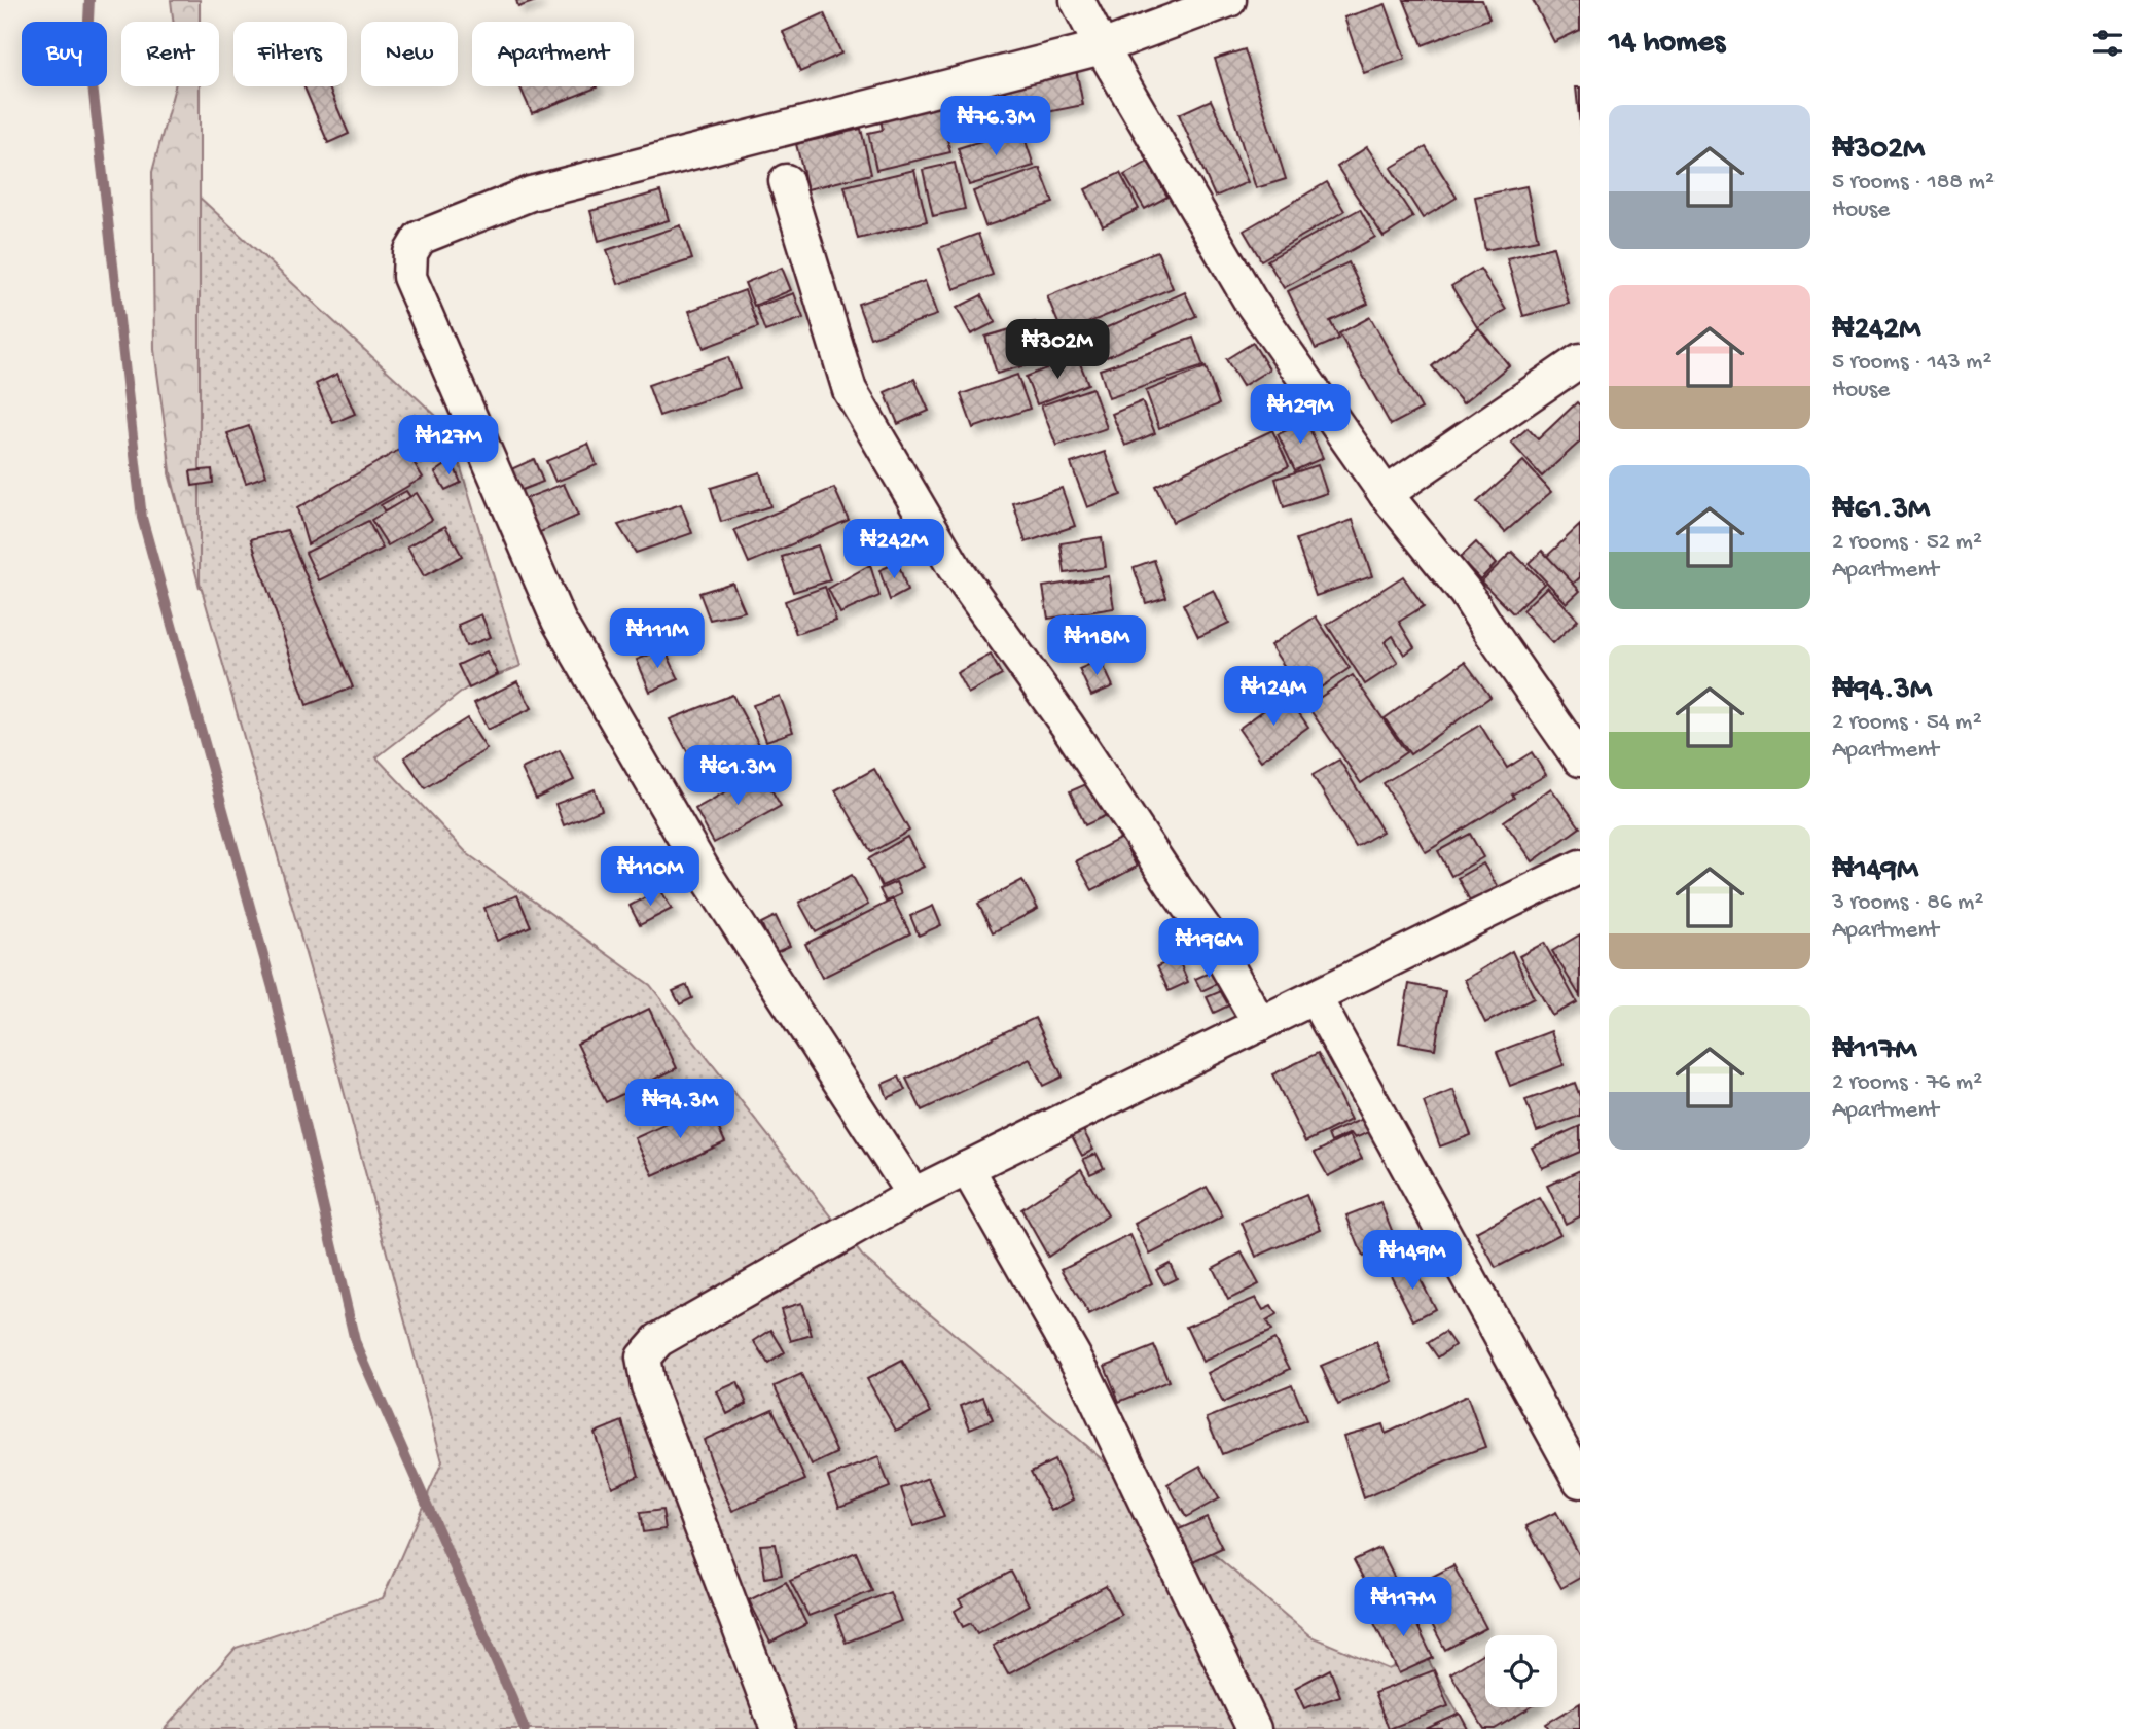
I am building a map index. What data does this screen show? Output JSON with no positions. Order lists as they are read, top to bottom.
{
  "page": {
    "heading": "14 homes",
    "chip": [
      "Buy",
      "Rent",
      "Filters",
      "New",
      "Apartment"
    ],
    "list": [
      {
        "name": "₦302M",
        "note": "5 rooms · 188 m² · House"
      },
      {
        "name": "₦242M",
        "note": "5 rooms · 143 m² · House"
      },
      {
        "name": "₦61.3M",
        "note": "2 rooms · 52 m² · Apartment"
      },
      {
        "name": "₦94.3M",
        "note": "2 rooms · 54 m² · Apartment"
      },
      {
        "name": "₦149M",
        "note": "3 rooms · 86 m² · Apartment"
      },
      {
        "name": "₦117M",
        "note": "2 rooms · 76 m² · Apartment"
      }
    ],
    "price": [
      "₦76.3M",
      "₦302M",
      "₦129M",
      "₦127M",
      "₦242M",
      "₦111M",
      "₦118M",
      "₦124M",
      "₦61.3M",
      "₦110M",
      "₦196M",
      "₦94.3M",
      "₦149M",
      "₦117M"
    ]
  }
}
